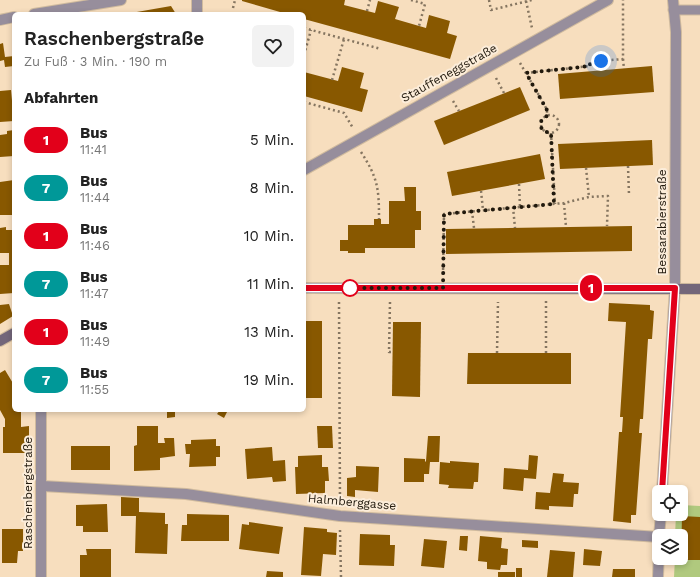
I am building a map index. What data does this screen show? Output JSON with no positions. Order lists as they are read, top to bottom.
{
  "streets": {
    "street": [
      "Stauffeneggstraße",
      "Bessarabierstraße",
      "Raschenbergstraße",
      "Halmberggasse"
    ]
  },
  "crossings": [
    ["Raschenbergstraße", "Halmberggasse"]
  ],
  "lines": ["bus line 1"],
  "page": {
    "on_map": "1",
    "heading": [
      ["Raschenbergstraße", "Zu Fuß · 3 Min. · 190 m"],
      "Abfahrten"
    ],
    "list": [
      {
        "mark": "1",
        "name": "Bus",
        "note": "11:41",
        "value": "5 Min."
      },
      {
        "mark": "7",
        "name": "Bus",
        "note": "11:44",
        "value": "8 Min."
      },
      {
        "mark": "1",
        "name": "Bus",
        "note": "11:46",
        "value": "10 Min."
      },
      {
        "mark": "7",
        "name": "Bus",
        "note": "11:47",
        "value": "11 Min."
      },
      {
        "mark": "1",
        "name": "Bus",
        "note": "11:49",
        "value": "13 Min."
      },
      {
        "mark": "7",
        "name": "Bus",
        "note": "11:55",
        "value": "19 Min."
      }
    ]
  }
}
